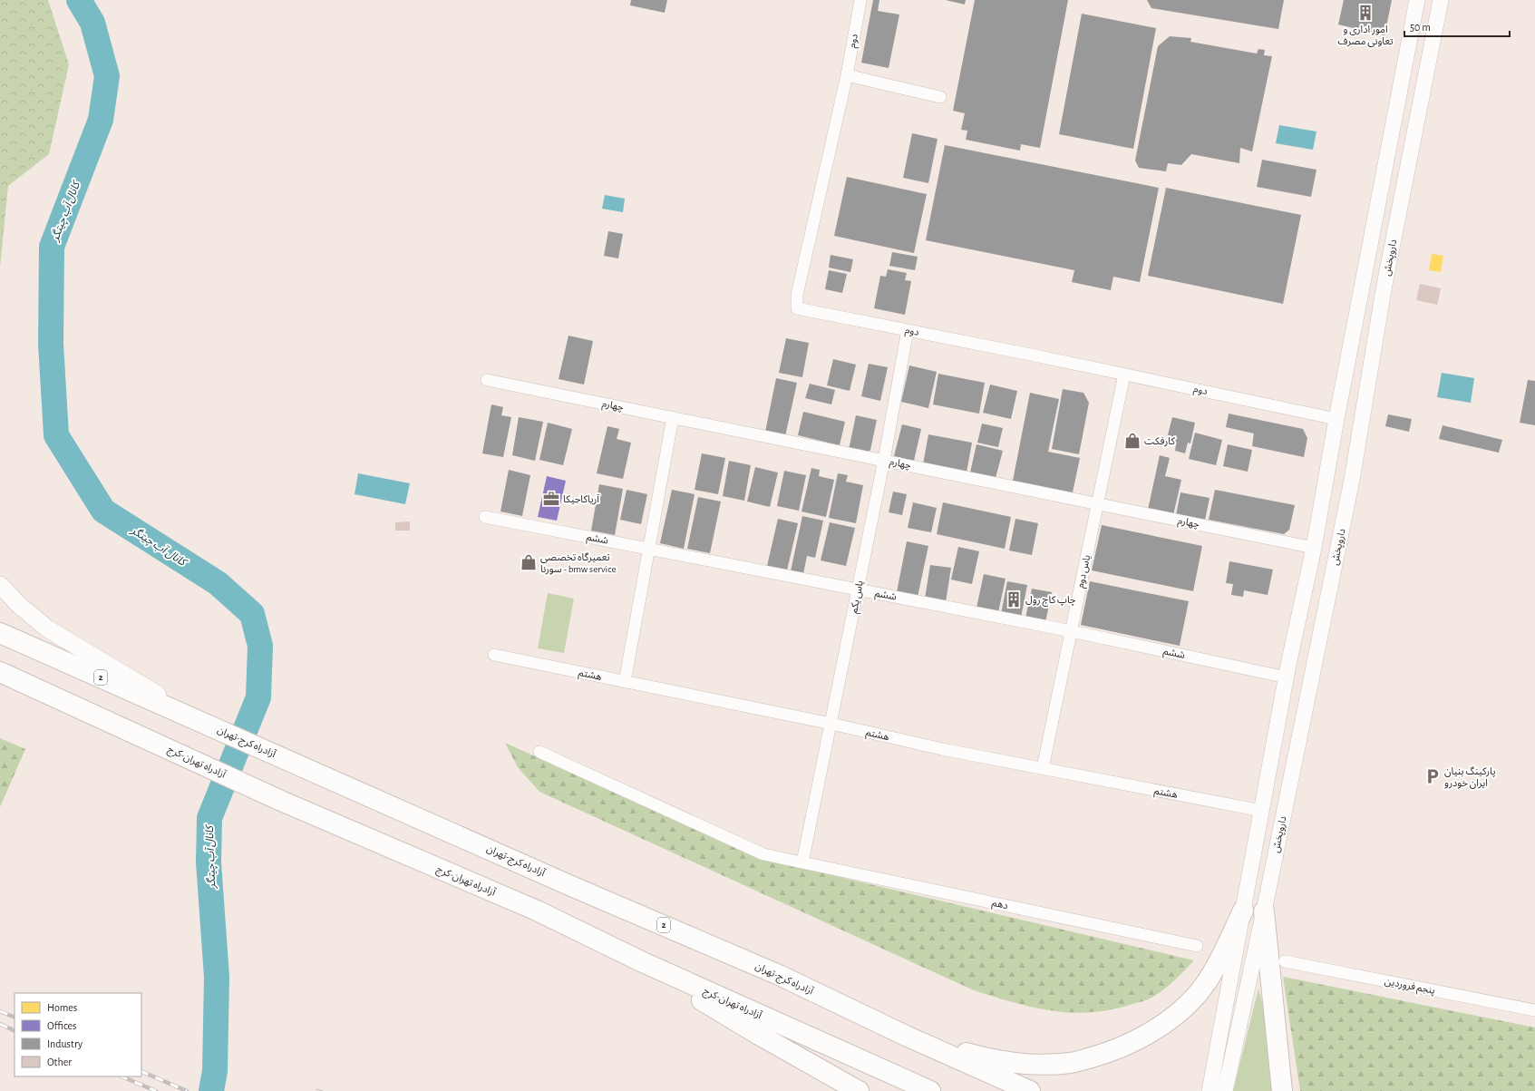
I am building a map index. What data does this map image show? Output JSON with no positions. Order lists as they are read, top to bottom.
{
  "streets": {
    "highway": ["2", "آزادراه کرج-تهران", "آزادراه تهران-کرج"],
    "street": [
      "دوم",
      "داروپخش",
      "چهارم",
      "ششم",
      "یاس دوم",
      "یاس یکم",
      "هشتم",
      "دهم",
      "پنجم فروردین"
    ]
  },
  "crossings": [
    ["دوم", "یاس دوم"],
    ["دوم", "یاس یکم"],
    ["چهارم", "یاس دوم"],
    ["چهارم", "یاس یکم"],
    ["ششم", "یاس دوم"],
    ["ششم", "یاس یکم"],
    ["یاس دوم", "هشتم"],
    ["یاس یکم", "هشتم"],
    ["یاس یکم", "دهم"]
  ],
  "water": ["کانال آب چیتگر"],
  "places": {
    "building": ["امور اداری و تعاونی مصرف", "چاپ کاج رول"],
    "shop": ["کارفکت", "تعمیرگاه تخصصی سورنا - bmw service"],
    "office": ["آریاکاجیکا"],
    "parking": ["پارکینگ بنیان ایران خودرو"]
  },
  "legend": [
    "Homes",
    "Offices",
    "Industry",
    "Other"
  ],
  "scale_bar": "50 m"
}
